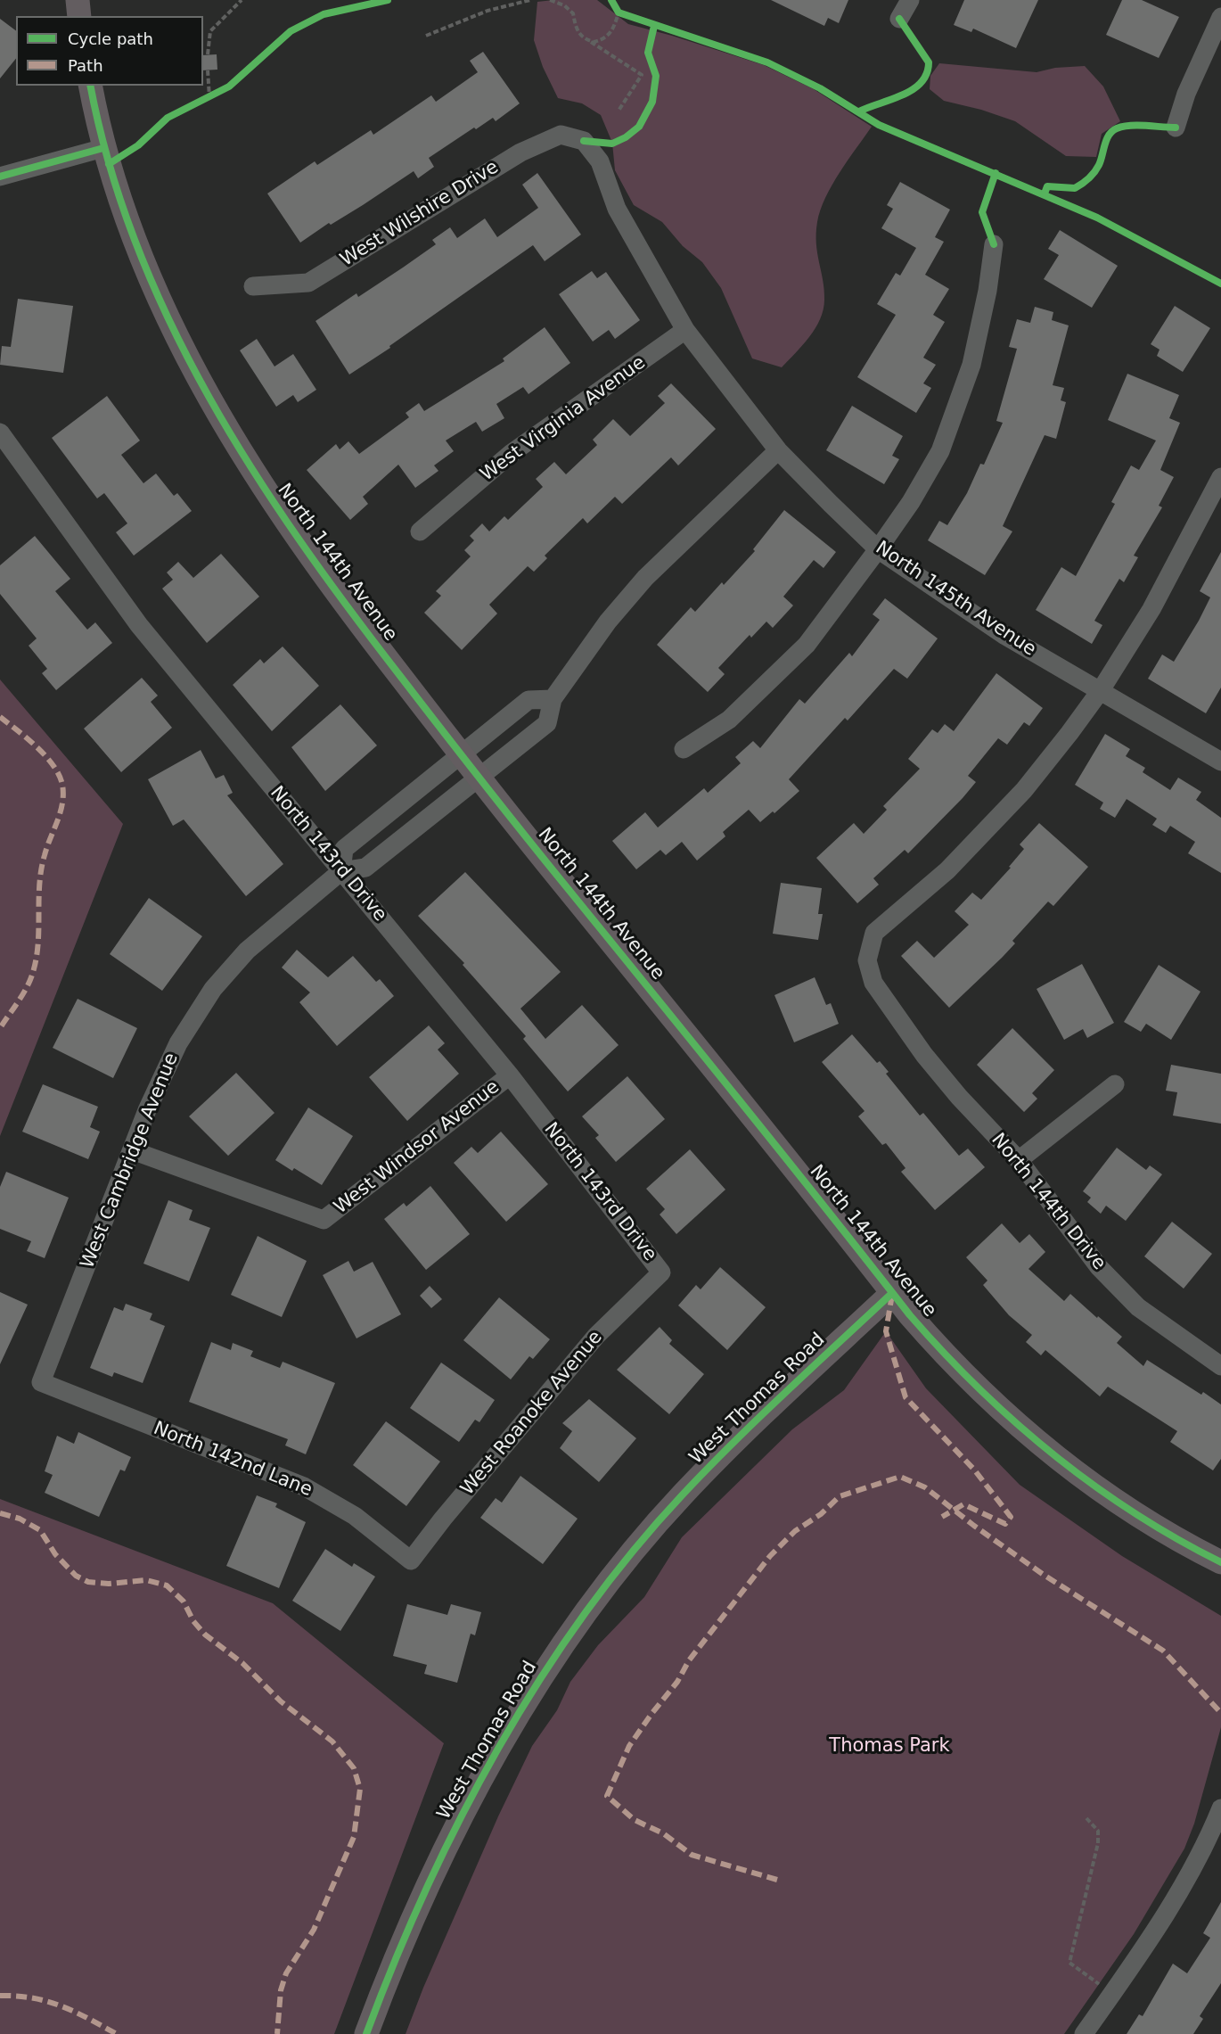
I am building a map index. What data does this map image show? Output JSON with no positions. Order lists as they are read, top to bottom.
{
  "streets": {
    "main road": ["North 144th Avenue", "West Thomas Road"],
    "street": [
      "West Wilshire Drive",
      "West Virginia Avenue",
      "North 145th Avenue",
      "North 143rd Drive",
      "West Windsor Avenue",
      "West Cambridge Avenue",
      "North 144th Drive",
      "West Roanoke Avenue",
      "North 142nd Lane"
    ]
  },
  "crossings": [
    ["West Wilshire Drive", "North 145th Avenue"],
    ["West Virginia Avenue", "North 145th Avenue"],
    ["North 144th Avenue", "West Thomas Road"],
    ["North 145th Avenue", "North 144th Drive"],
    ["North 143rd Drive", "West Windsor Avenue"],
    ["North 143rd Drive", "West Cambridge Avenue"],
    ["North 143rd Drive", "West Roanoke Avenue"],
    ["West Windsor Avenue", "West Cambridge Avenue"],
    ["West Cambridge Avenue", "North 142nd Lane"],
    ["West Roanoke Avenue", "North 142nd Lane"]
  ],
  "parks": ["Thomas Park"],
  "legend": ["Cycle path", "Path"]
}
